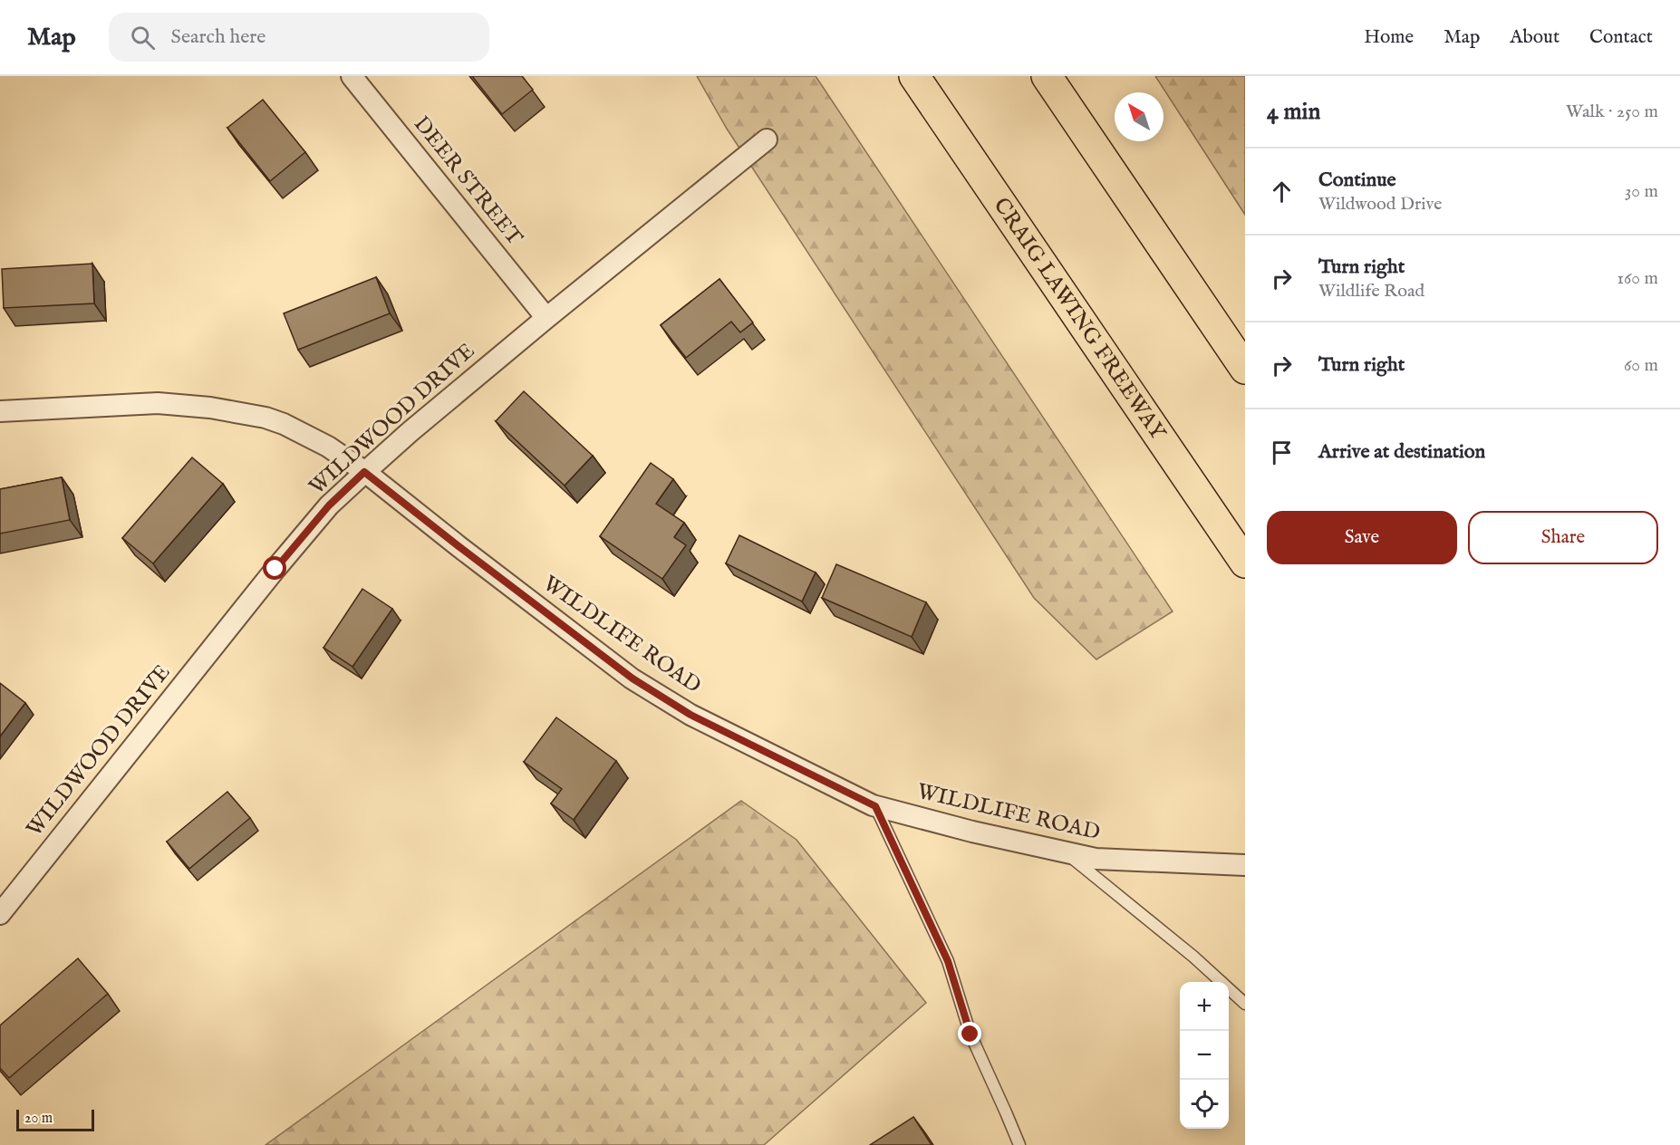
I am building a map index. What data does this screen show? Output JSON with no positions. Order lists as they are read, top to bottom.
{
  "streets": {
    "highway": ["CRAIG LAWING FREEWAY"],
    "street": ["DEER STREET", "WILDWOOD DRIVE", "WILDLIFE ROAD"]
  },
  "crossings": [
    ["DEER STREET", "WILDWOOD DRIVE"],
    ["WILDWOOD DRIVE", "WILDLIFE ROAD"]
  ],
  "scale_bar": "20 m",
  "north": "top left",
  "page": {
    "header": "Map",
    "search": "Search here",
    "nav": [
      "Home",
      "Map",
      "About",
      "Contact"
    ],
    "heading": ["4 min", "Walk · 250 m"],
    "list": [
      ["Continue", "Wildwood Drive", "30 m"],
      ["Turn right", "Wildlife Road", "160 m"],
      ["Turn right", "60 m"],
      "Arrive at destination"
    ],
    "buttons": ["Save", "Share"],
    "map_buttons": ["+", "−"],
    "scale": "20 m"
  }
}
